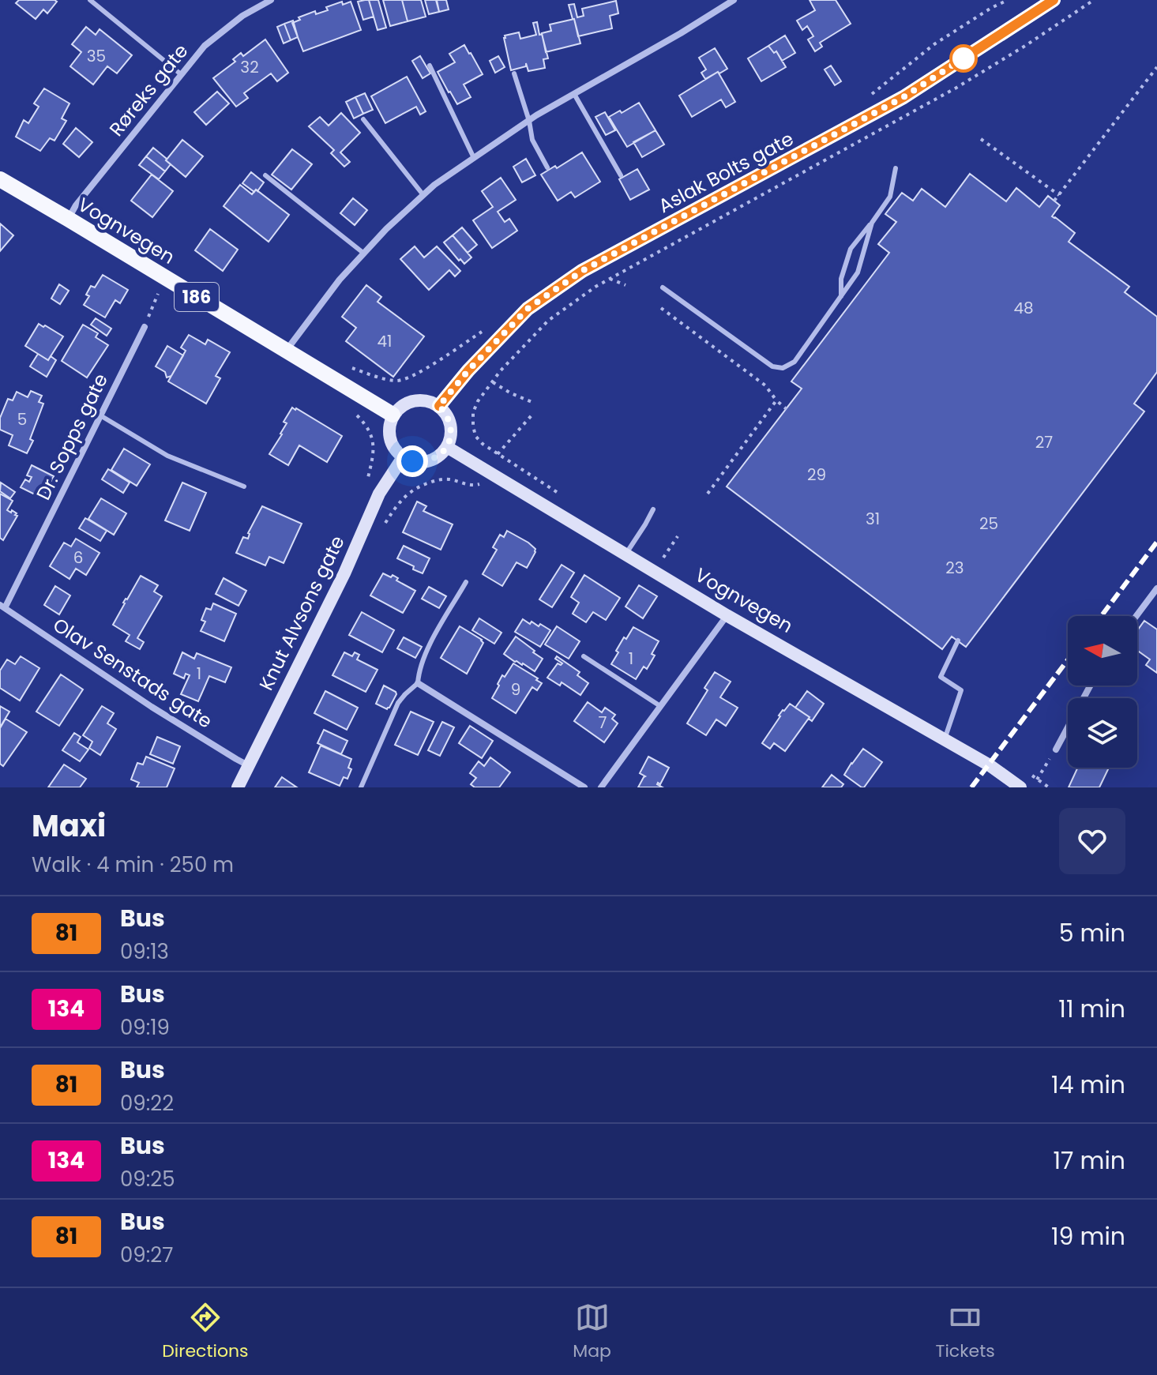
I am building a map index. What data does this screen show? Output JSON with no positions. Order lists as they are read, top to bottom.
{
  "streets": {
    "main road": [
      "Aslak Bolts gate",
      "Vognvegen",
      "186",
      "Knut Alvsons gate"
    ],
    "street": ["Røreks gate", "Dr. Sopps gate", "Olav Senstads gate"]
  },
  "crossings": [
    ["Røreks gate", "Vognvegen"],
    ["Aslak Bolts gate", "Vognvegen"],
    ["Aslak Bolts gate", "Knut Alvsons gate"],
    ["Vognvegen", "Knut Alvsons gate"],
    ["Dr. Sopps gate", "Olav Senstads gate"],
    ["Knut Alvsons gate", "Olav Senstads gate"]
  ],
  "lines": ["bus line 81"],
  "house_numbers": [
    "35",
    "32",
    "48",
    "41",
    "5",
    "27",
    "29",
    "31",
    "25",
    "6",
    "23",
    "1",
    "1",
    "9",
    "7"
  ],
  "north": "left",
  "page": {
    "heading": ["Maxi", "Walk · 4 min · 250 m"],
    "list": [
      {
        "mark": "81",
        "name": "Bus",
        "note": "09:13",
        "value": "5 min"
      },
      {
        "mark": "134",
        "name": "Bus",
        "note": "09:19",
        "value": "11 min"
      },
      {
        "mark": "81",
        "name": "Bus",
        "note": "09:22",
        "value": "14 min"
      },
      {
        "mark": "134",
        "name": "Bus",
        "note": "09:25",
        "value": "17 min"
      },
      {
        "mark": "81",
        "name": "Bus",
        "note": "09:27",
        "value": "19 min"
      }
    ],
    "tabs": ["Directions", "Map", "Tickets"]
  }
}
